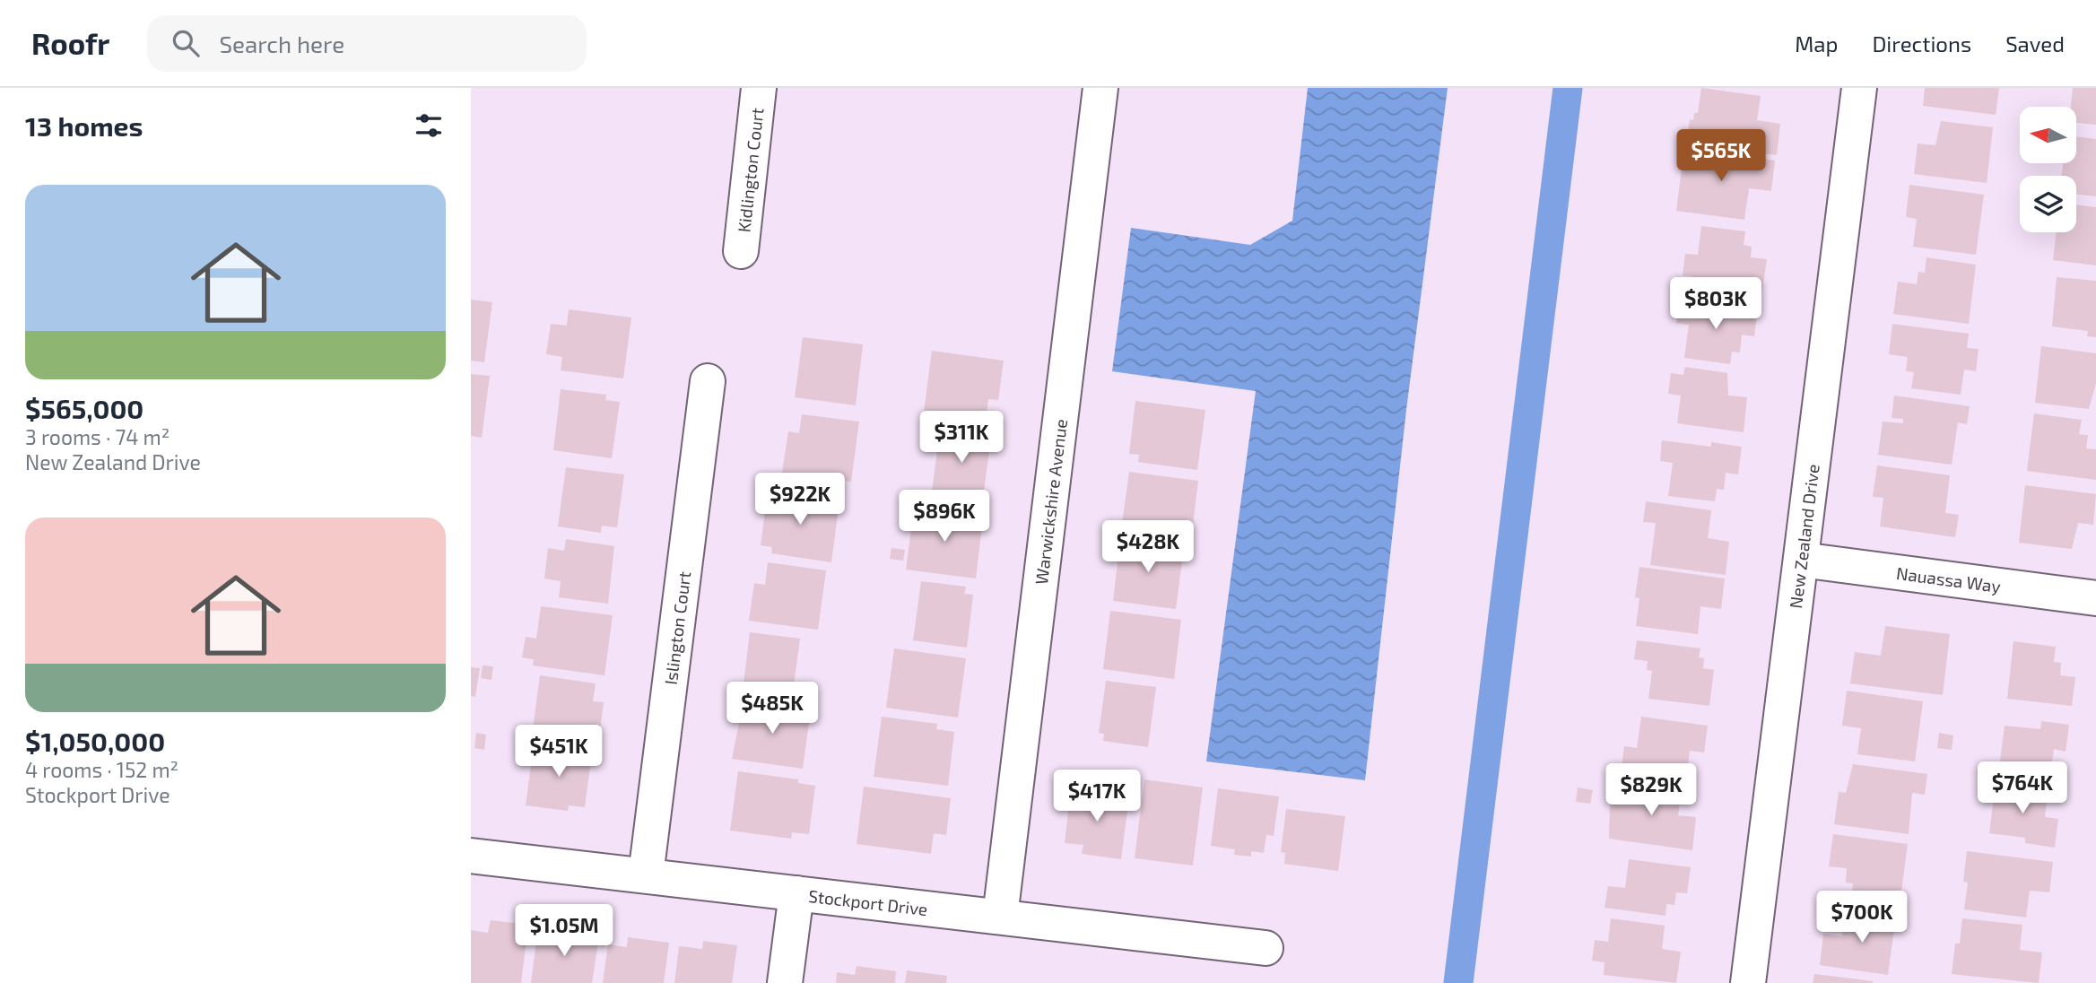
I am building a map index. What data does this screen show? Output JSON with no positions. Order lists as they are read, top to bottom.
{
  "streets": {
    "street": [
      "Kidlington Court",
      "Warwickshire Avenue",
      "New Zealand Drive",
      "Nauassa Way",
      "Islington Court",
      "Stockport Drive"
    ]
  },
  "crossings": [
    ["Warwickshire Avenue", "Stockport Drive"],
    ["New Zealand Drive", "Nauassa Way"],
    ["Islington Court", "Stockport Drive"]
  ],
  "north": "left",
  "page": {
    "header": "Roofr",
    "search": "Search here",
    "nav": ["Map", "Directions", "Saved"],
    "heading": "13 homes",
    "price": [
      "$565K",
      "$803K",
      "$311K",
      "$922K",
      "$896K",
      "$428K",
      "$485K",
      "$451K",
      "$764K",
      "$829K",
      "$417K",
      "$700K",
      "$1.05M"
    ],
    "list": [
      {
        "name": "$565,000",
        "note": "3 rooms · 74 m² · New Zealand Drive"
      },
      {
        "name": "$1,050,000",
        "note": "4 rooms · 152 m² · Stockport Drive"
      }
    ]
  }
}
